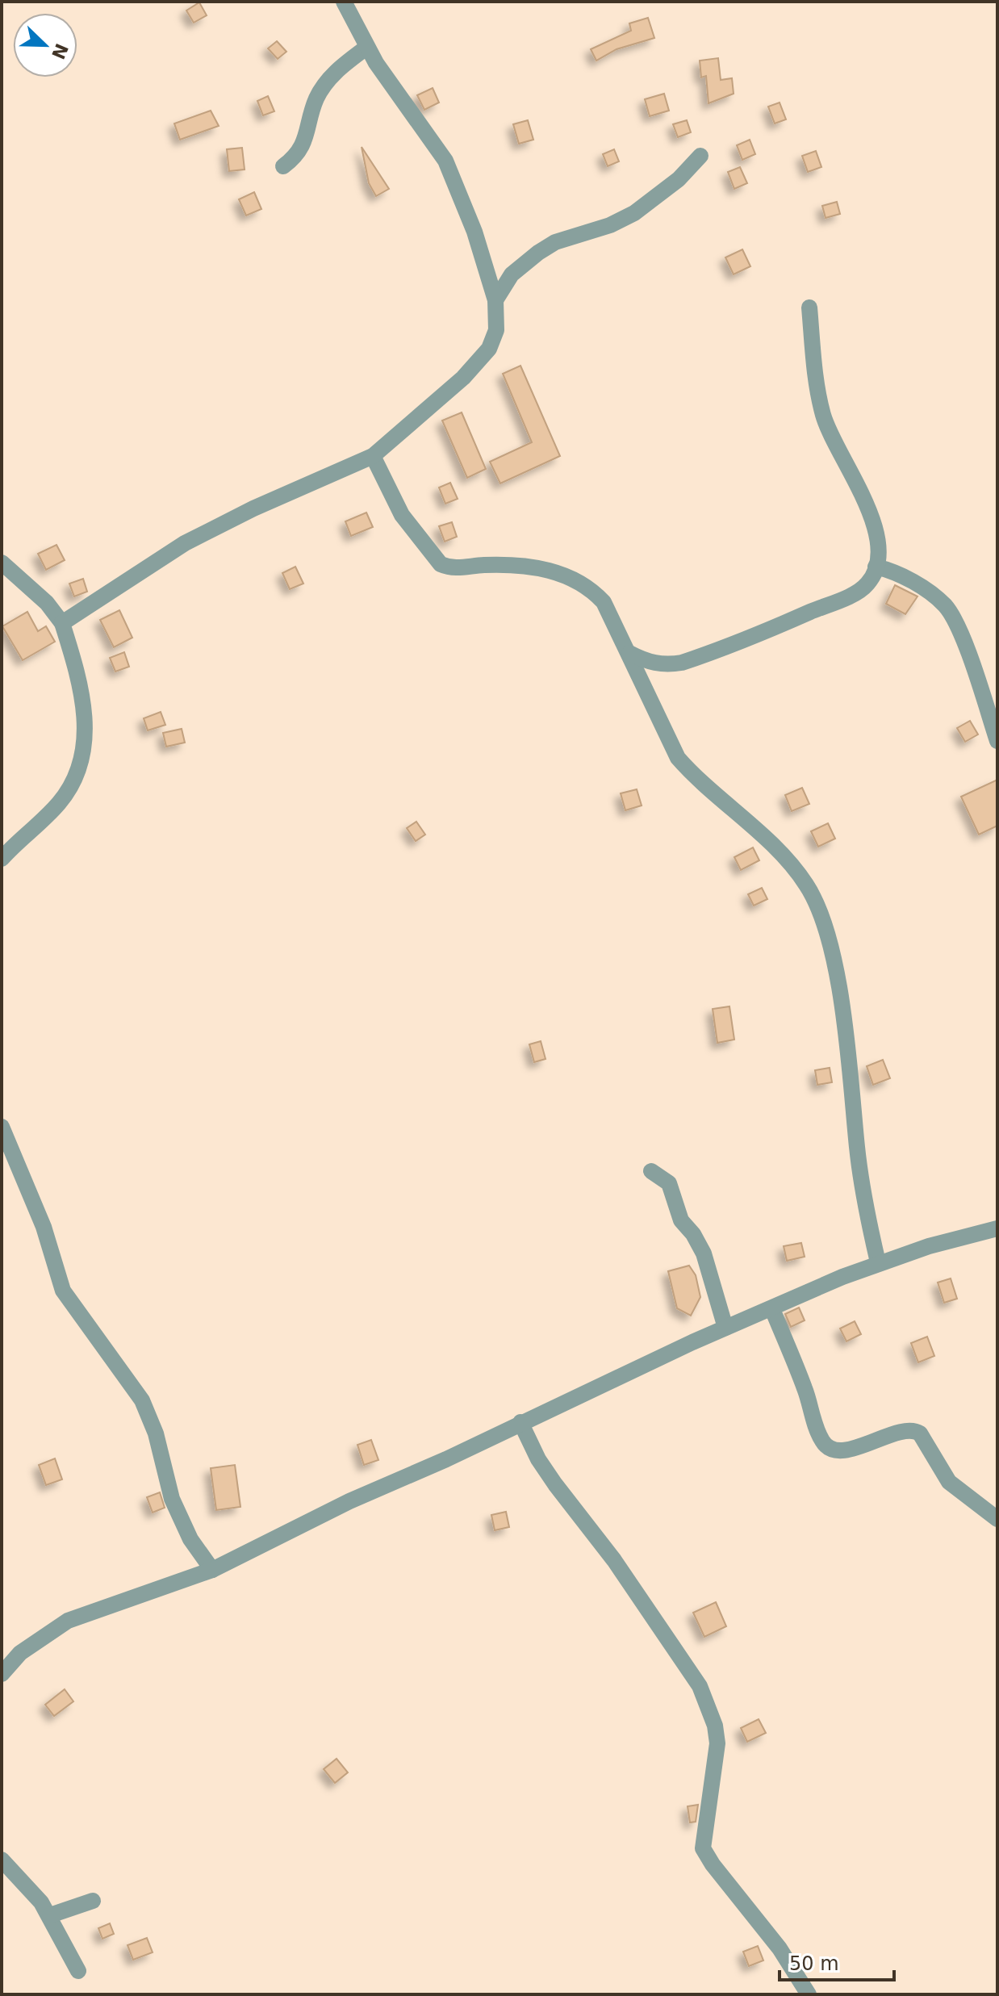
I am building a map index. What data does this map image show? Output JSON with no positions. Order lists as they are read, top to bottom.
{
  "scale_bar": "50 m",
  "north": "bottom right"
}
